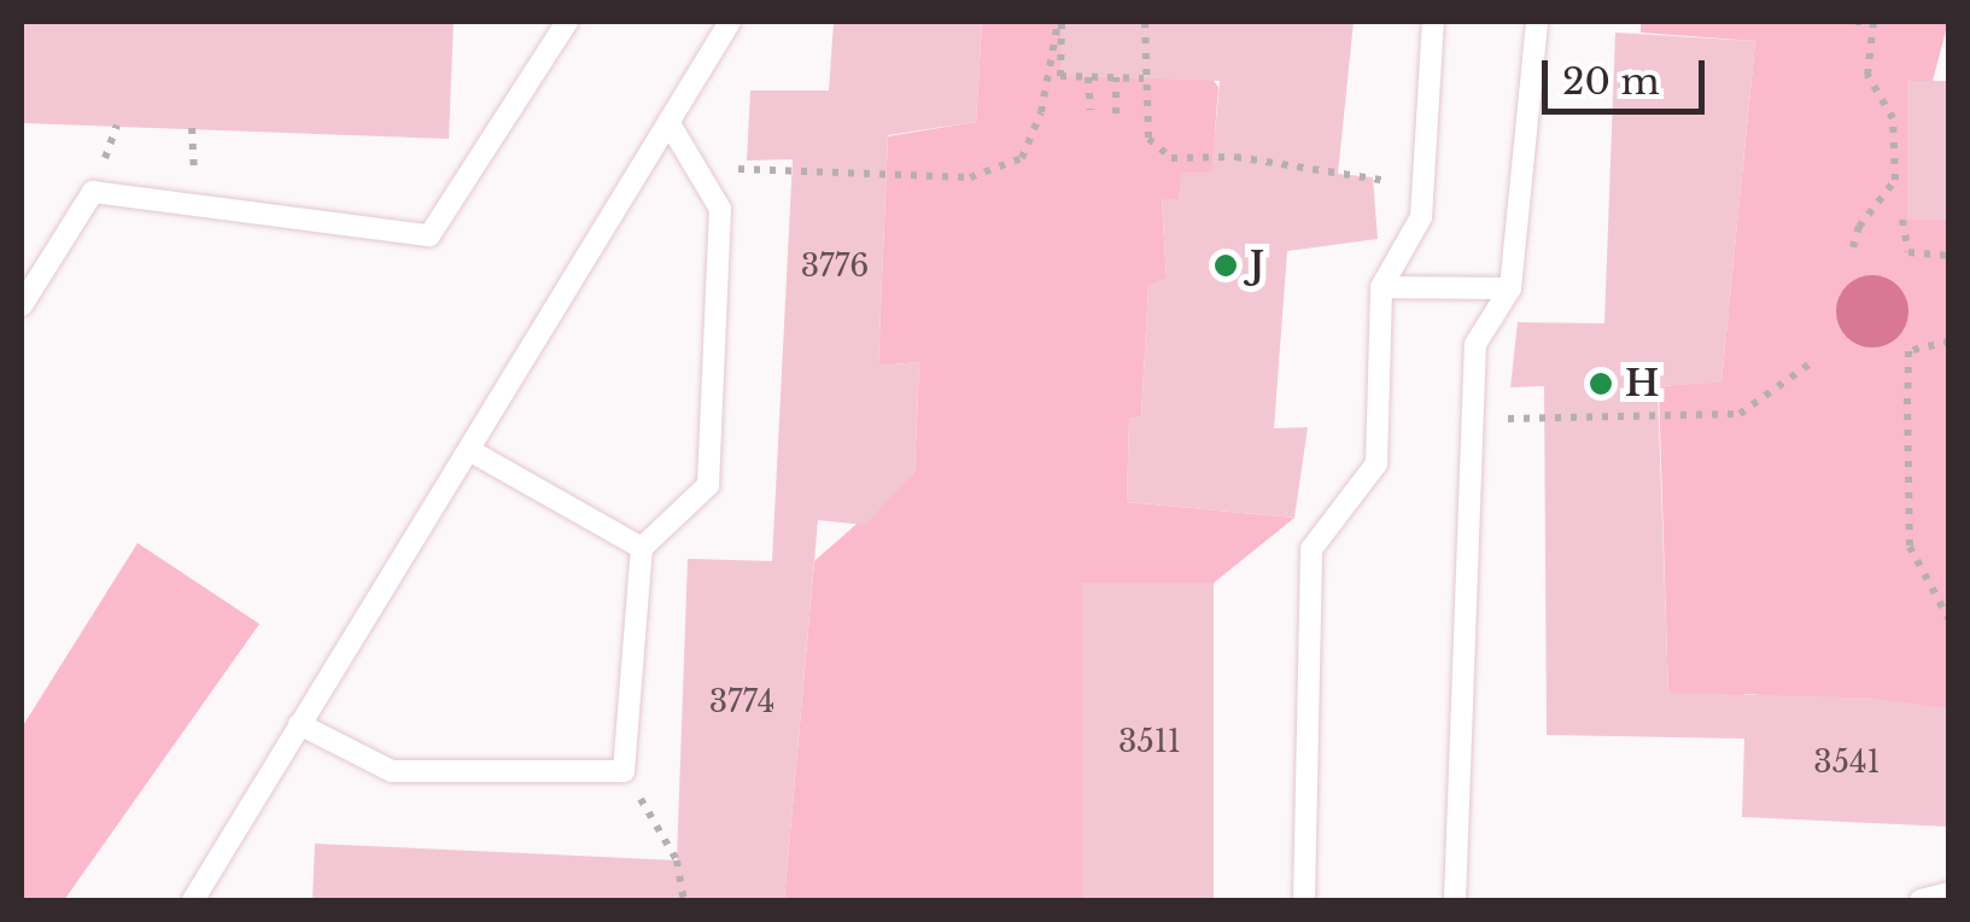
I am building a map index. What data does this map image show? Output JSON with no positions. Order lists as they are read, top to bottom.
{
  "places": ["J", "H"],
  "house_numbers": [
    "3776",
    "3774",
    "3511",
    "3541"
  ],
  "scale_bar": "20 m"
}
